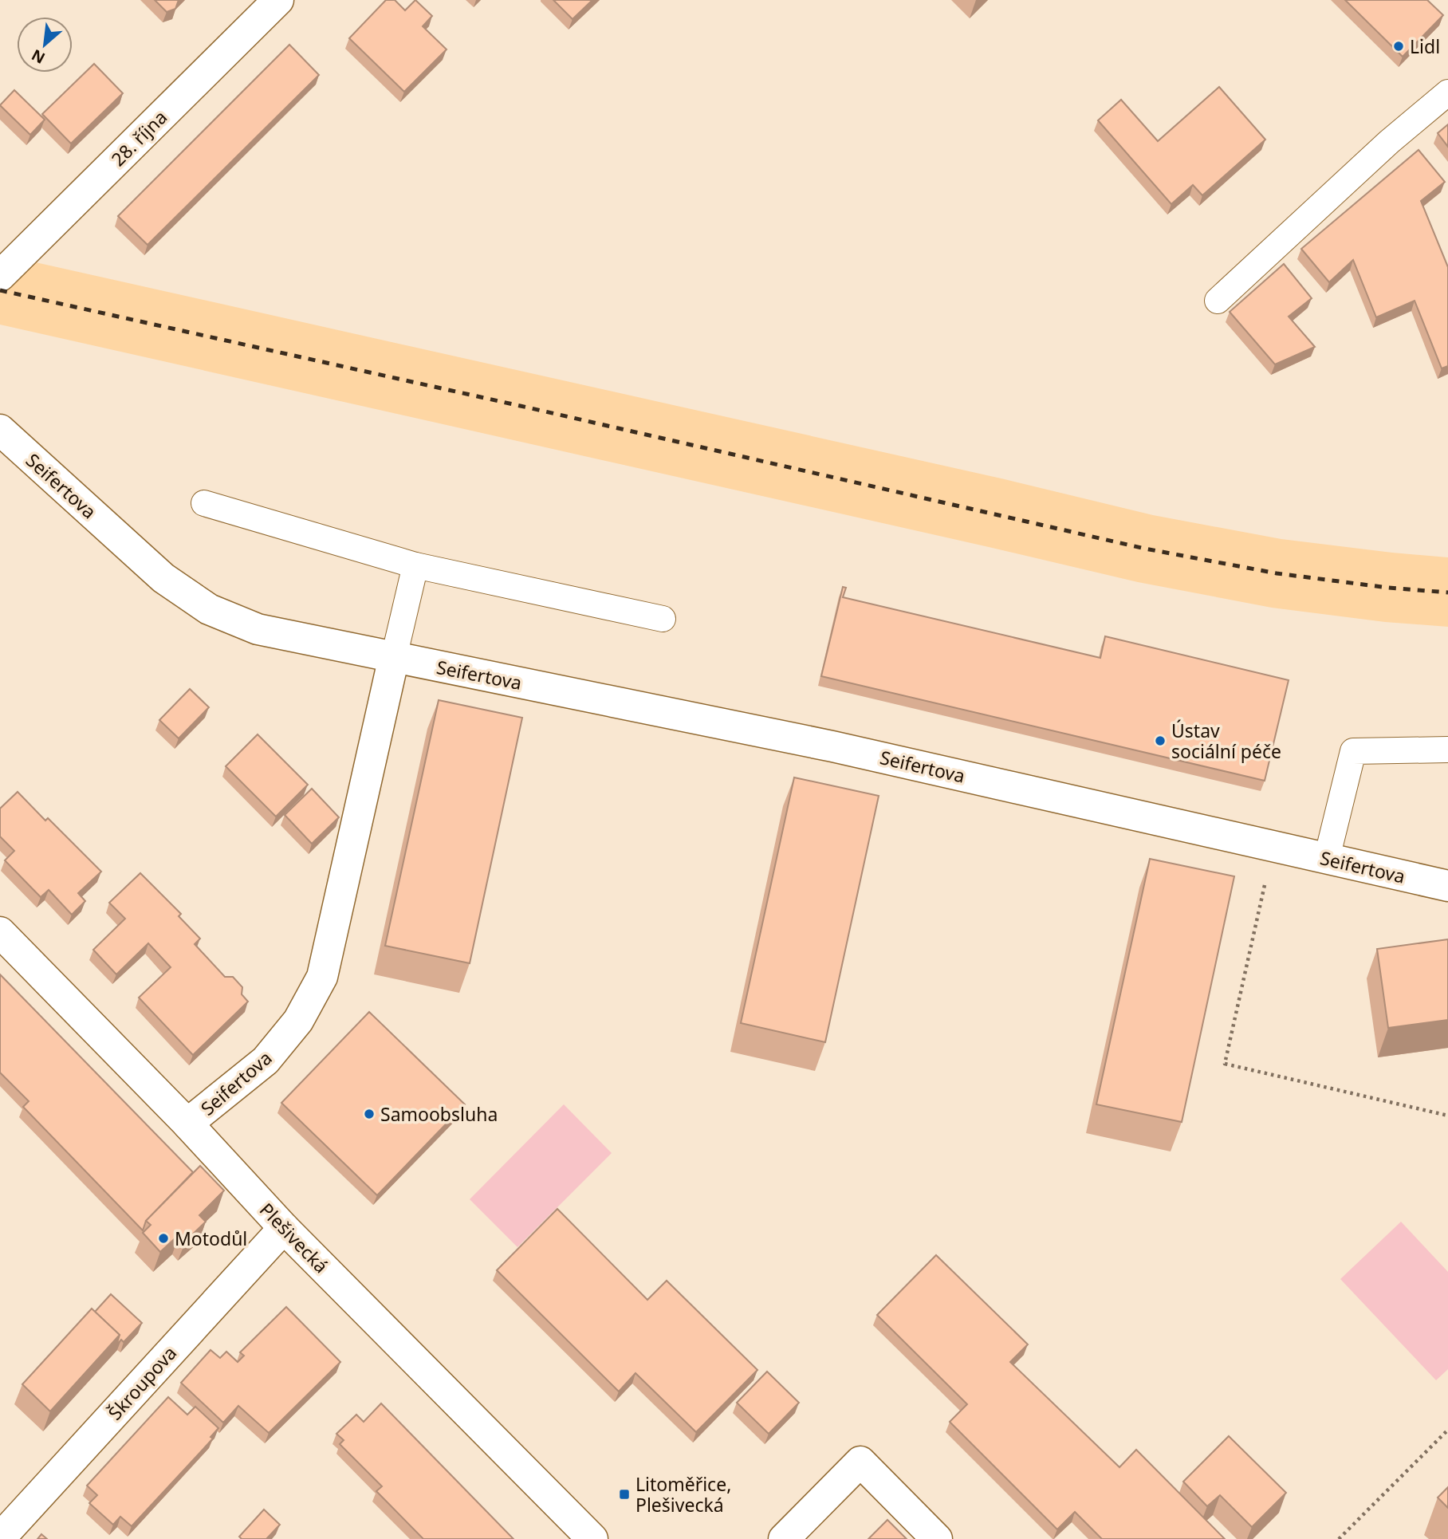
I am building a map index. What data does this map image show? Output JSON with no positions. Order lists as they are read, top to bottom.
{
  "streets": {
    "street": [
      "28. října",
      "Seifertova",
      "Plešivecká",
      "Škroupova"
    ]
  },
  "crossings": [
    ["Seifertova", "Plešivecká"],
    ["Plešivecká", "Škroupova"]
  ],
  "places": {
    "other": [
      "Lidl",
      "Ústav sociální péče",
      "Samoobsluha",
      "Motodůl"
    ],
    "transit": ["Litoměřice, Plešivecká"]
  },
  "north": "bottom left"
}
